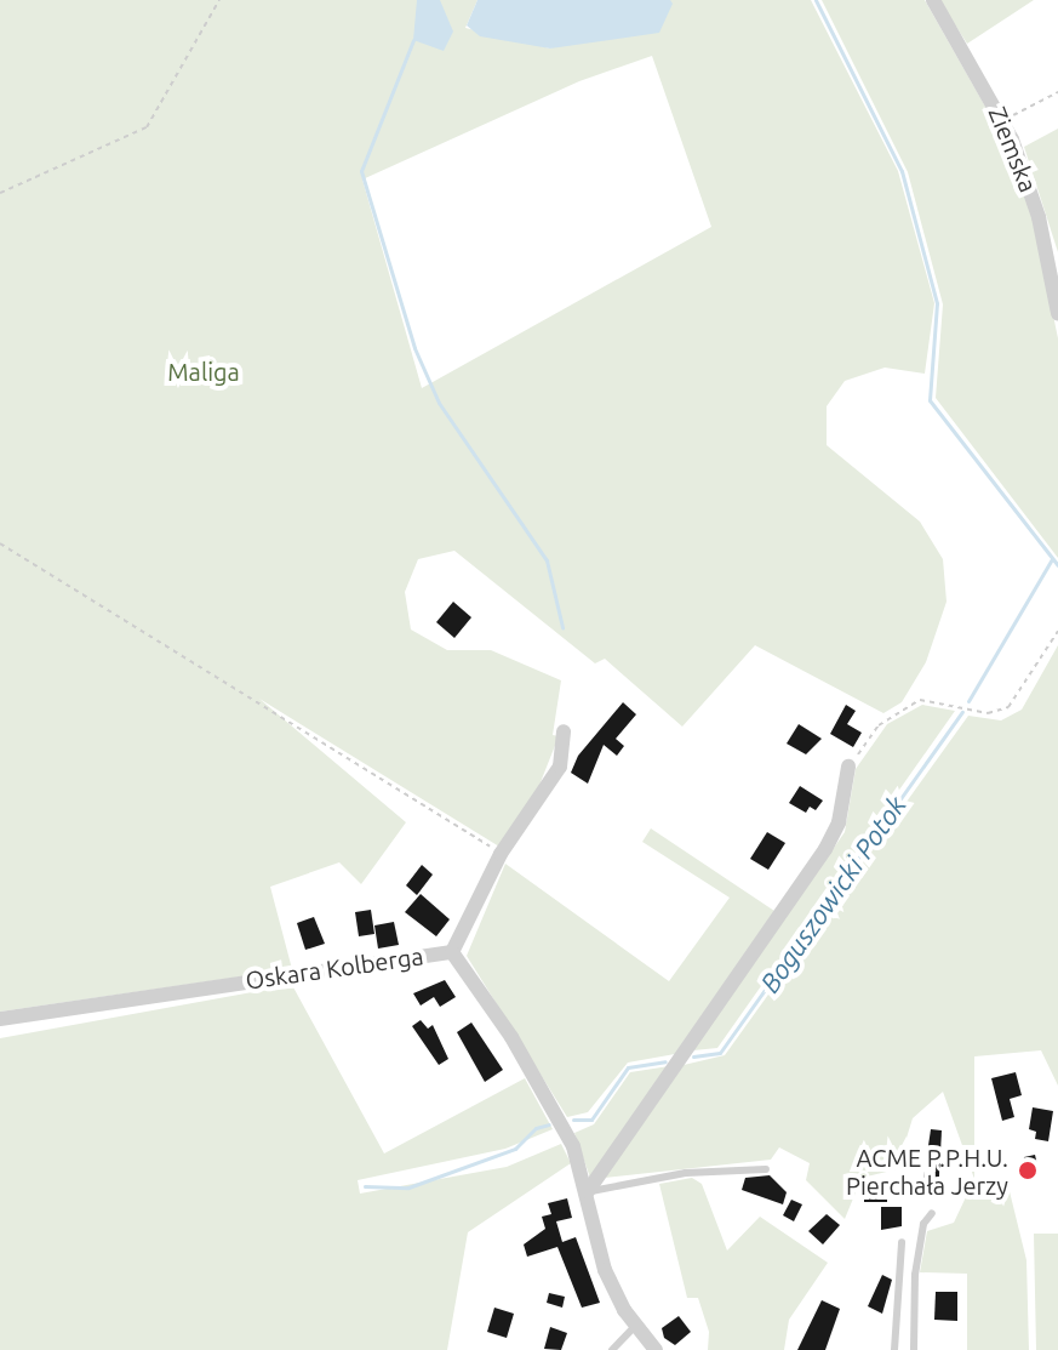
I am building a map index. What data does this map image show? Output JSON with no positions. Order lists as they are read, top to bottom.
{
  "streets": {
    "street": ["Ziemska", "Oskara Kolberga"]
  },
  "water": ["Boguszowicki Potok"],
  "parks": ["Maliga"],
  "places": ["ACME P.P.H.U. Pierchała Jerzy"]
}
